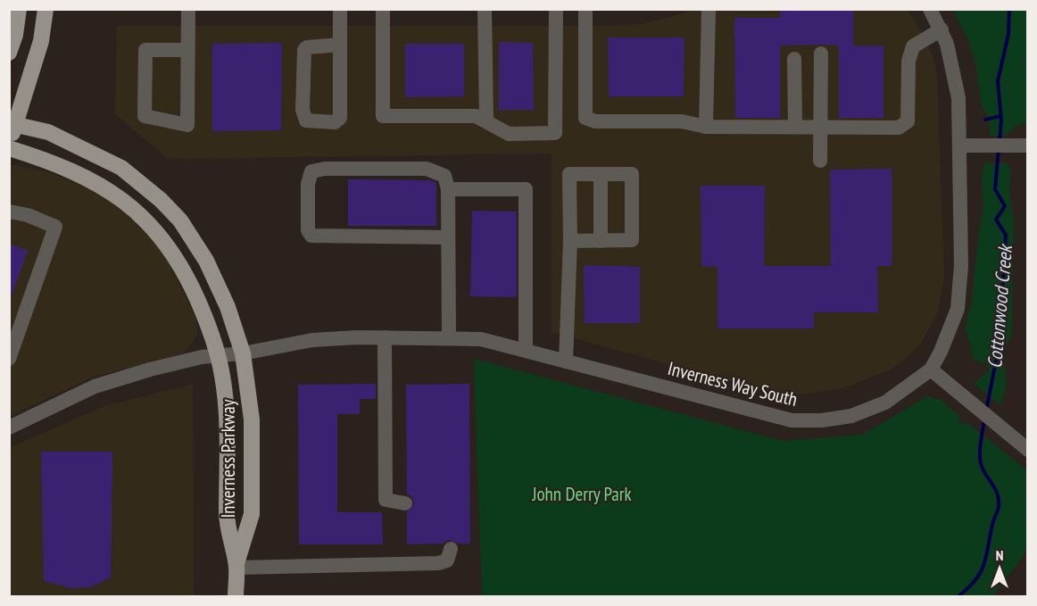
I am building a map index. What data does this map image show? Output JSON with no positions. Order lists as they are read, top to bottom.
{
  "streets": {
    "main road": ["Inverness Parkway"],
    "street": ["Inverness Way South"]
  },
  "crossings": [
    ["Inverness Way South", "Inverness Parkway"]
  ],
  "water": ["Cottonwood Creek"],
  "parks": ["John Derry Park"],
  "north": "top"
}
